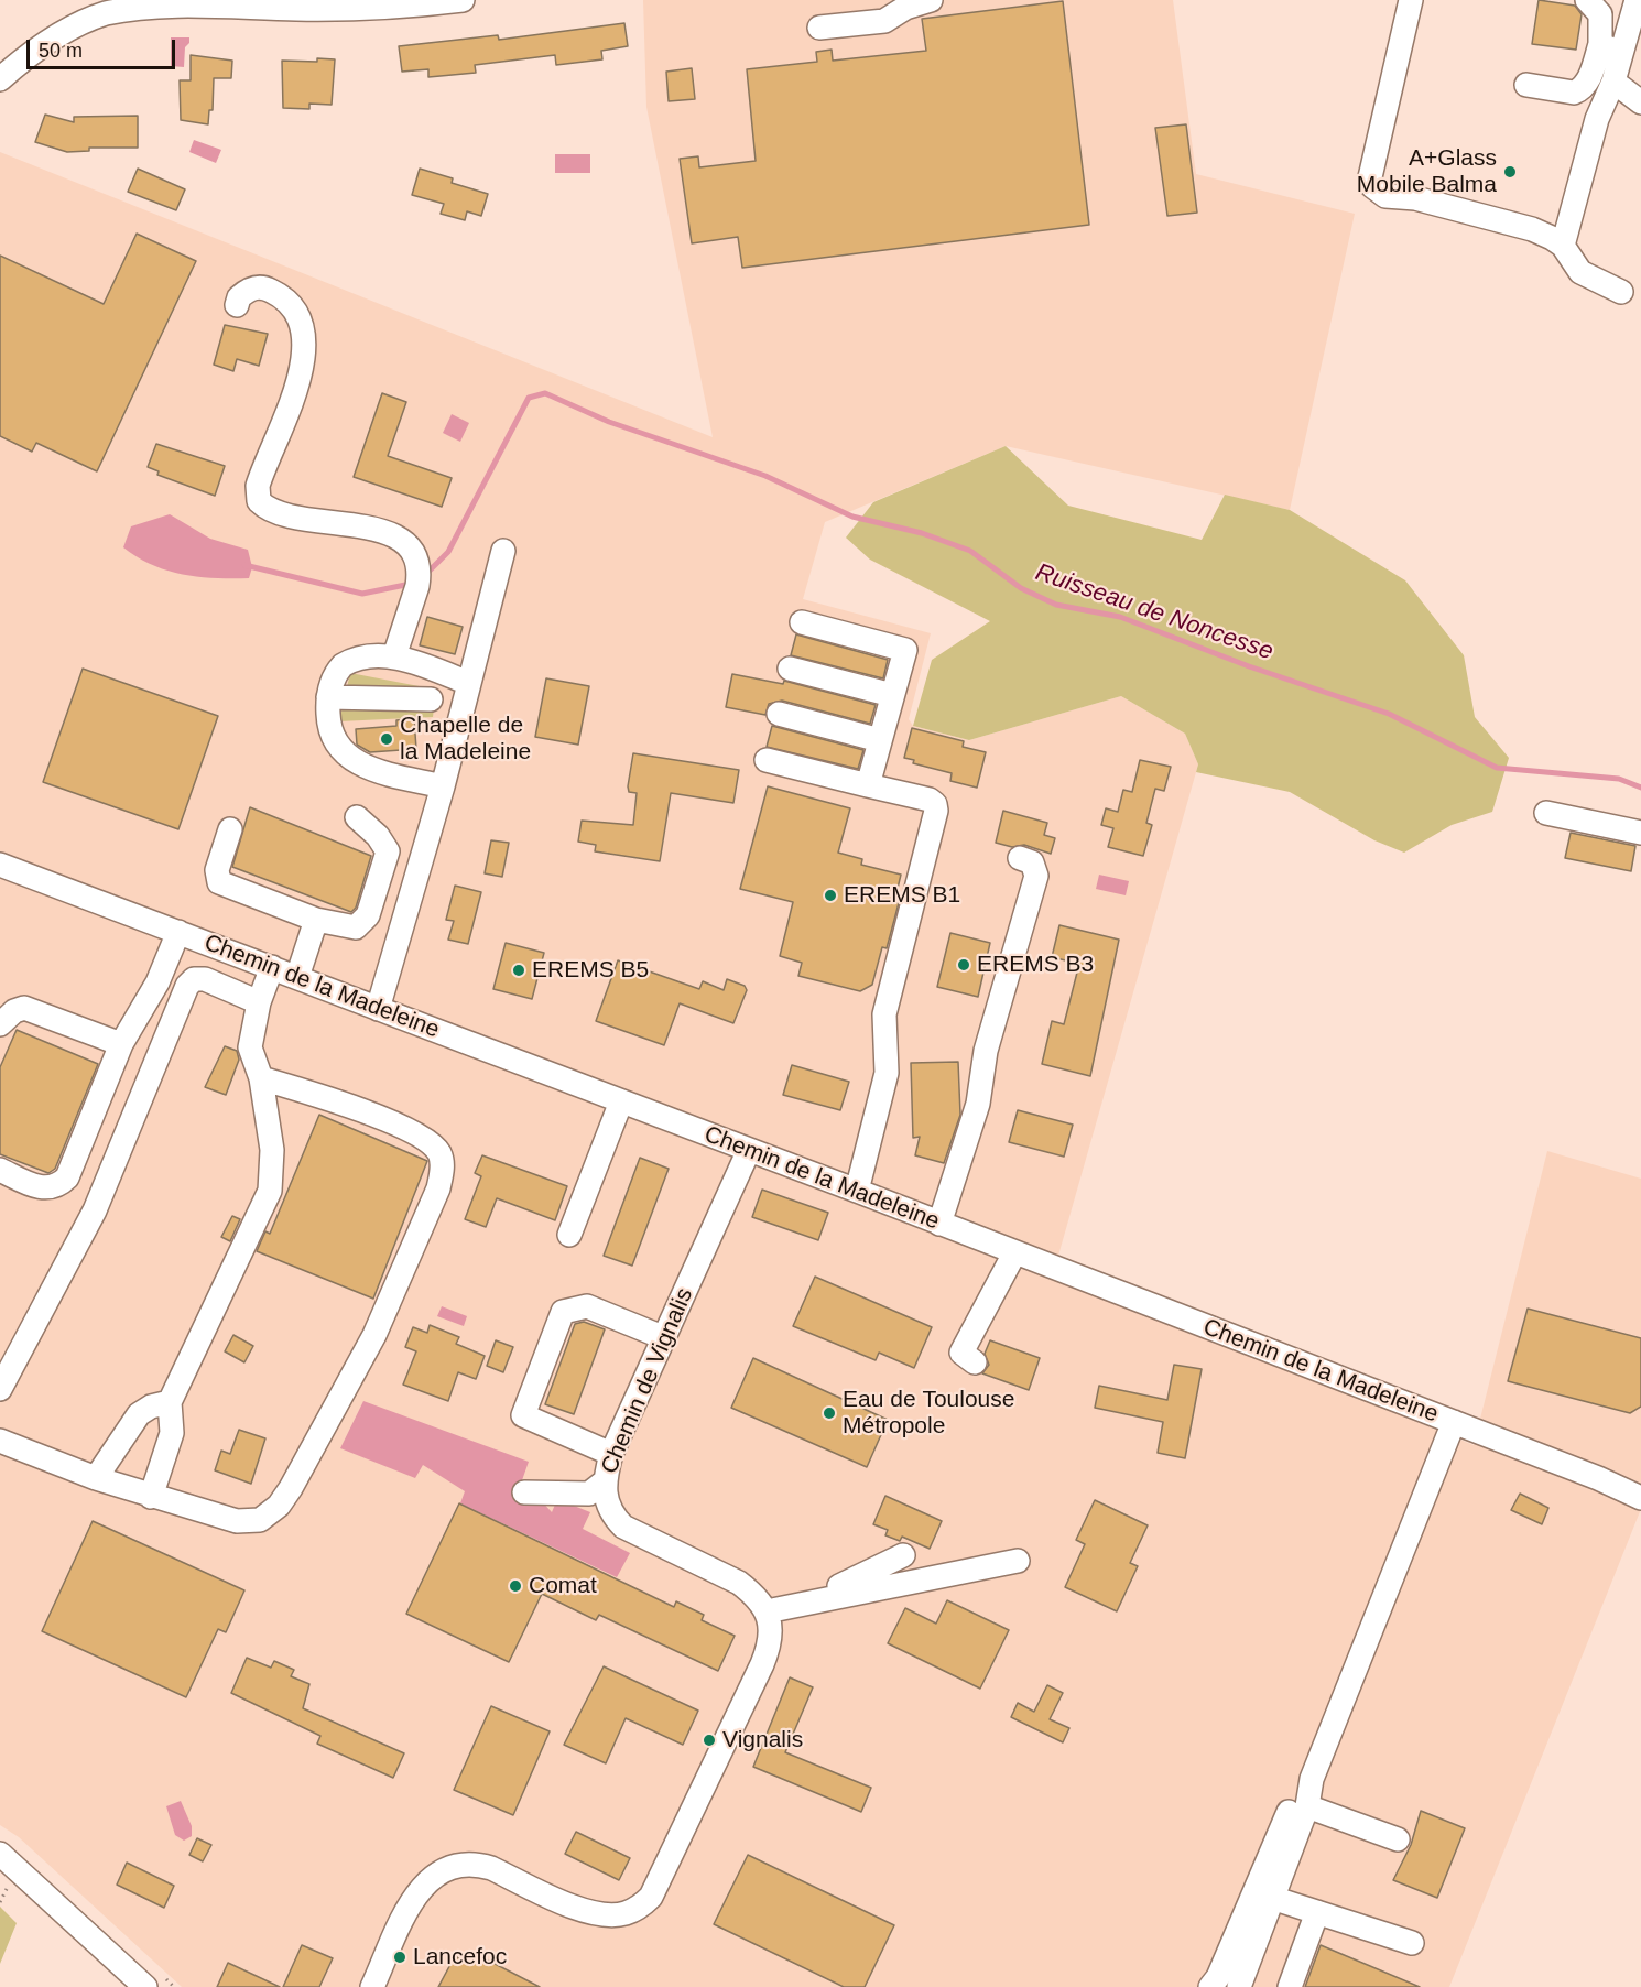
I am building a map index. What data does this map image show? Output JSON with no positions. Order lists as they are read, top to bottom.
{
  "streets": {
    "street": ["Chemin de la Madeleine", "Chemin de Vignalis"]
  },
  "crossings": [
    ["Chemin de la Madeleine", "Chemin de Vignalis"]
  ],
  "water": ["Ruisseau de Noncesse"],
  "places": [
    "A+Glass Mobile Balma",
    "Chapelle de la Madeleine",
    "EREMS B1",
    "EREMS B3",
    "EREMS B5",
    "Eau de Toulouse Métropole",
    "Comat",
    "Vignalis",
    "Lancefoc"
  ],
  "scale_bar": "50 m"
}
